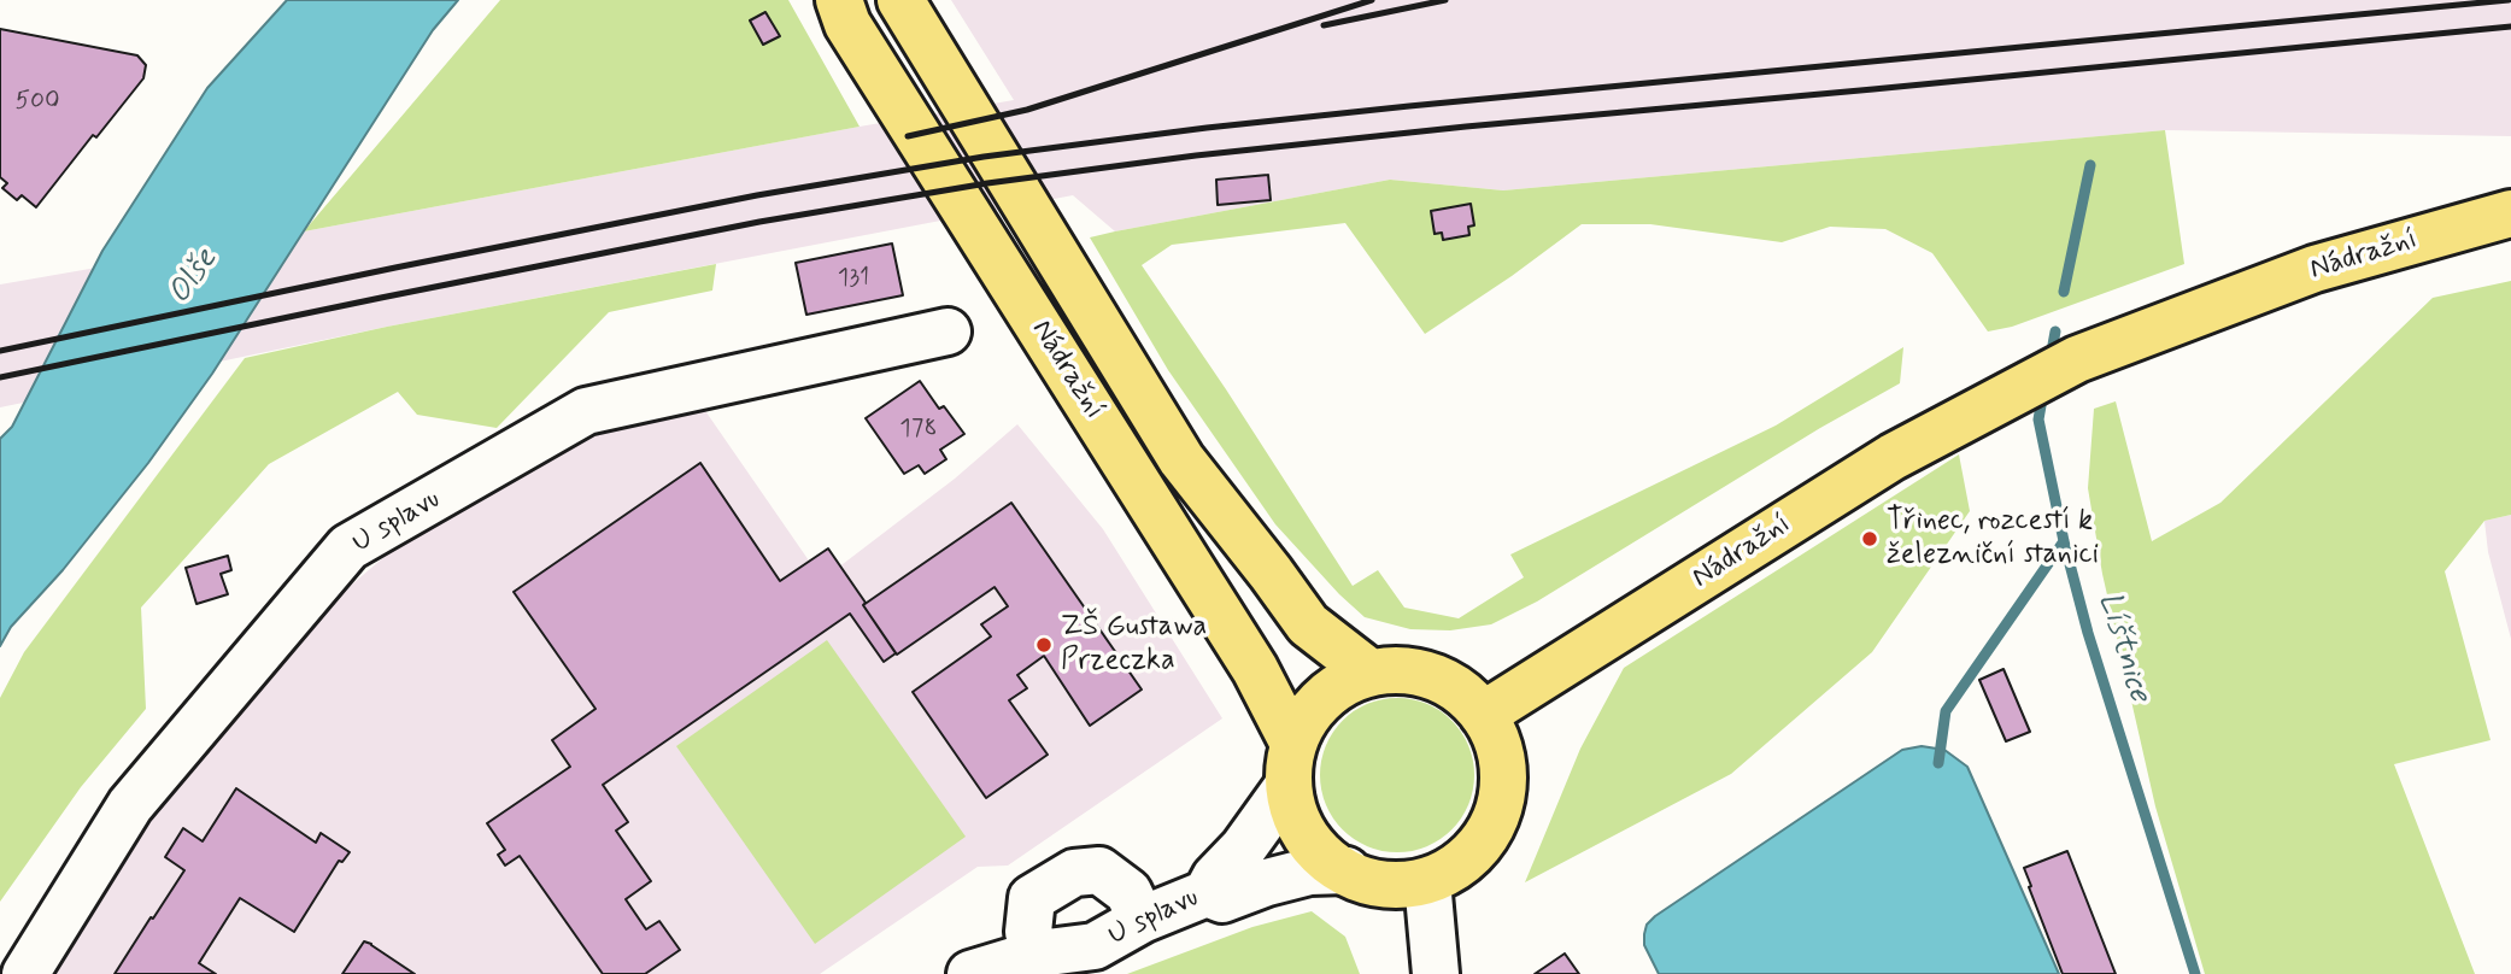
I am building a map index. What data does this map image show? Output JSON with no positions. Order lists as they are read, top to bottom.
{
  "streets": {
    "main road": ["Nádražní"],
    "street": ["U splavu"]
  },
  "crossings": [
    ["Nádražní", "U splavu"]
  ],
  "water": ["Olše", "Líštnice"],
  "places": ["Třinec, rozcestí k železniční stanici", "ZŠ Gustawa Przeczka"],
  "house_numbers": ["500", "131", "178"]
}
